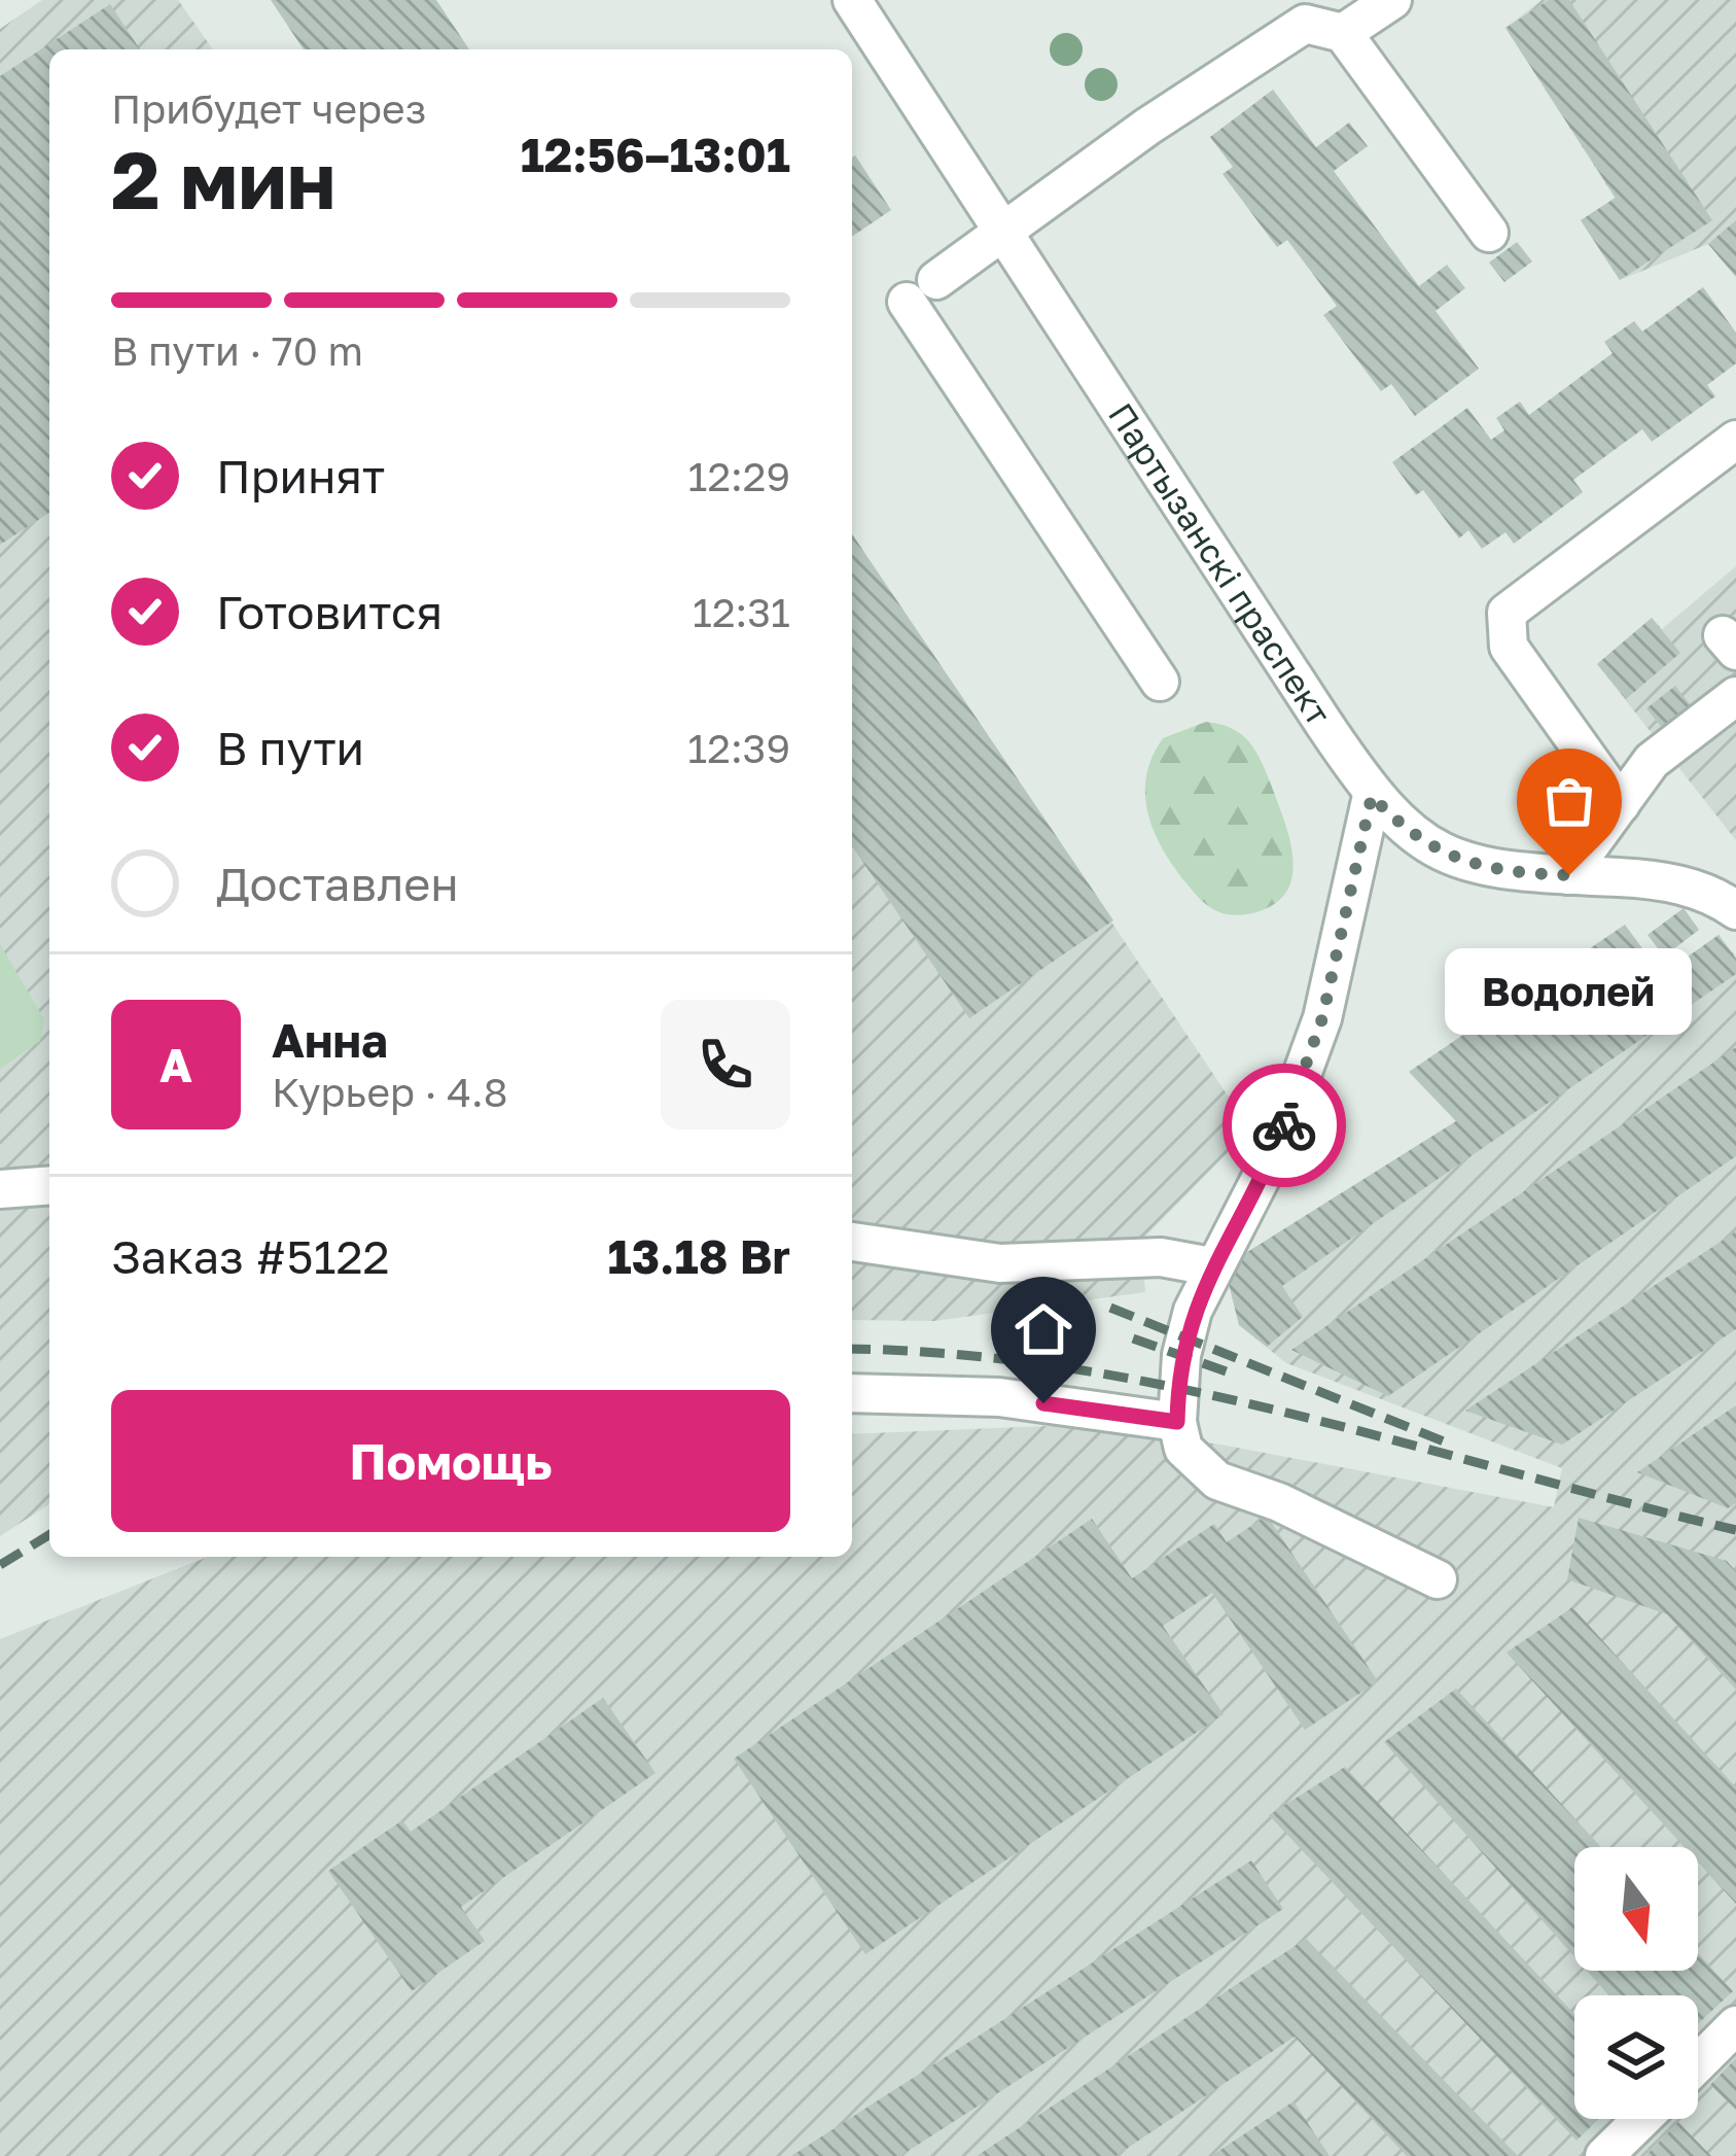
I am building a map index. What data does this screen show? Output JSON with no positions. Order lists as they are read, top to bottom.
{
  "streets": {
    "street": ["Партызанскі праспект"]
  },
  "places": ["Водолей"],
  "north": "bottom",
  "page": {
    "heading": ["2 мин", "Прибудет через", "12:56–13:01"],
    "panel": [
      "Анна",
      "Курьер · 4.8",
      "Заказ #5122",
      "13.18 Br"
    ],
    "bar": "В пути · 70 m",
    "list": [
      ["Принят", "12:29"],
      ["Готовится", "12:31"],
      ["В пути", "12:39"],
      "Доставлен"
    ],
    "bubble": "Водолей",
    "round": "А",
    "buttons": "Помощь"
  }
}
